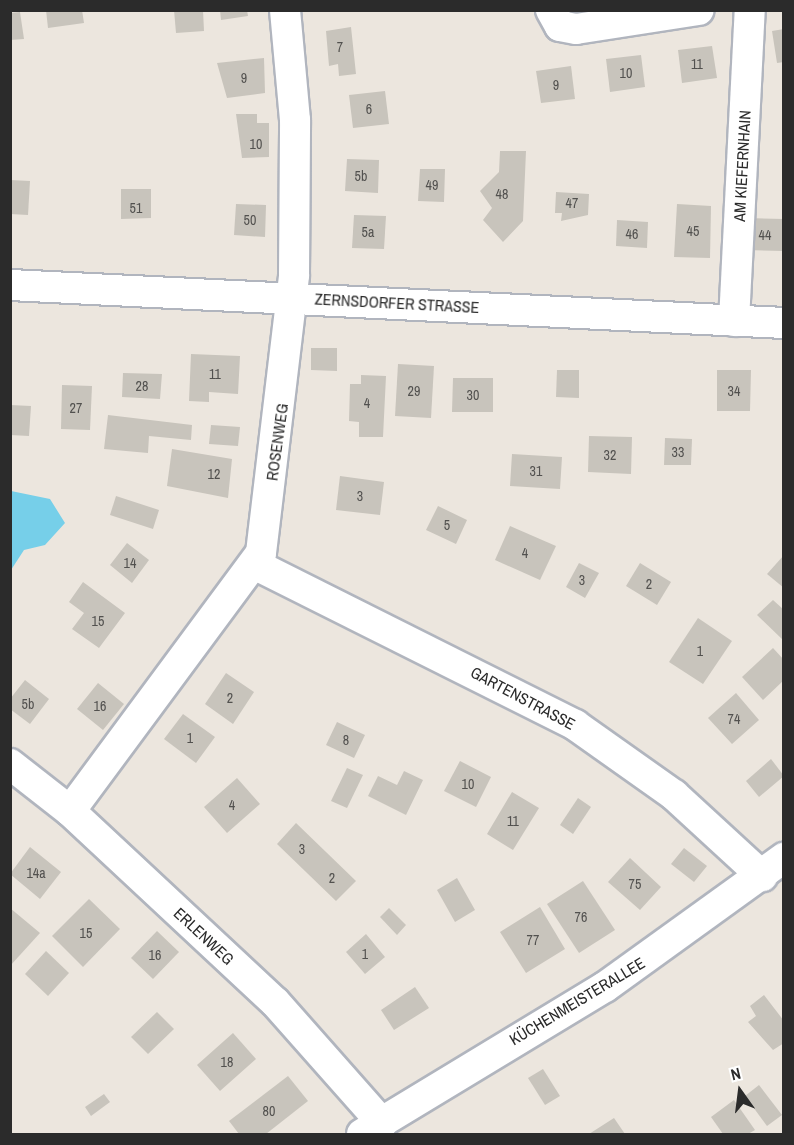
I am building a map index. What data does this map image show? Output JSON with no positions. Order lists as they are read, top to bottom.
{
  "streets": {
    "street": [
      "AM KIEFERNHAIN",
      "ZERNSDORFER STRASSE",
      "ROSENWEG",
      "GARTENSTRASSE",
      "ERLENWEG",
      "KÜCHENMEISTERALLEE"
    ]
  },
  "crossings": [
    ["AM KIEFERNHAIN", "ZERNSDORFER STRASSE"],
    ["ZERNSDORFER STRASSE", "ROSENWEG"],
    ["ROSENWEG", "GARTENSTRASSE"],
    ["ROSENWEG", "ERLENWEG"],
    ["GARTENSTRASSE", "KÜCHENMEISTERALLEE"],
    ["ERLENWEG", "KÜCHENMEISTERALLEE"]
  ],
  "house_numbers": [
    "7",
    "11",
    "10",
    "9",
    "9",
    "6",
    "10",
    "5b",
    "49",
    "48",
    "47",
    "51",
    "50",
    "45",
    "5a",
    "46",
    "44",
    "11",
    "28",
    "29",
    "34",
    "30",
    "4",
    "27",
    "33",
    "32",
    "31",
    "12",
    "3",
    "5",
    "4",
    "14",
    "3",
    "2",
    "15",
    "1",
    "2",
    "5b",
    "16",
    "74",
    "1",
    "8",
    "10",
    "4",
    "11",
    "3",
    "14a",
    "2",
    "75",
    "76",
    "15",
    "77",
    "1",
    "16",
    "18",
    "80"
  ],
  "north": "top"
}
